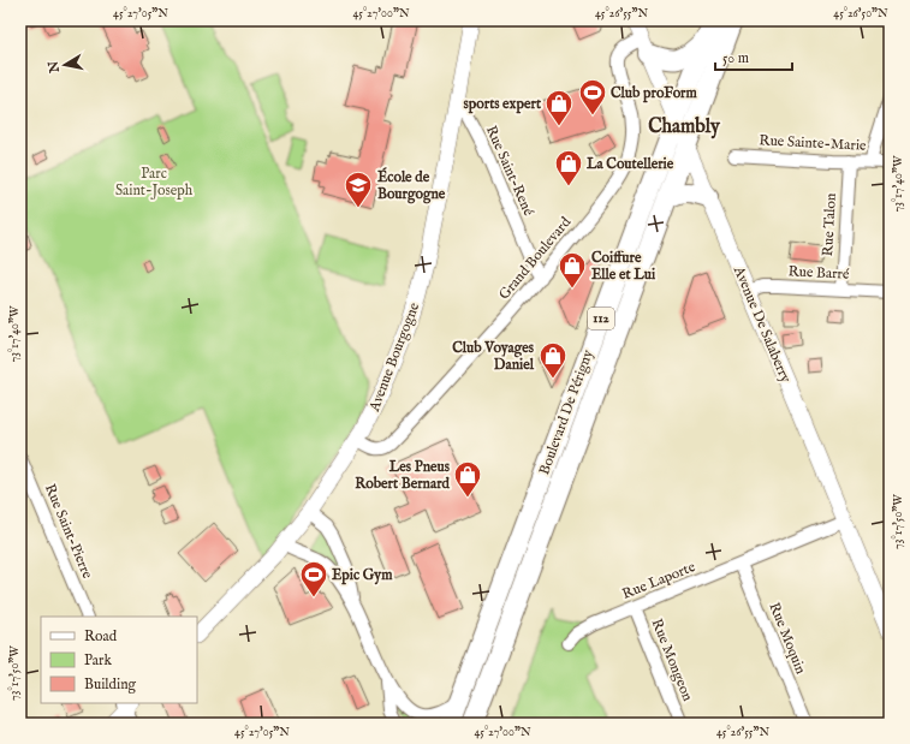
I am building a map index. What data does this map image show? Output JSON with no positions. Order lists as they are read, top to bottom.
{
  "streets": {
    "main road": ["112", "Boulevard De Périgny"],
    "street": [
      "Rue Sainte-Marie",
      "Rue Saint-René",
      "Rue Talon",
      "Grand Boulevard",
      "Rue Barré",
      "Avenue De Salaberry",
      "Avenue Bourgogne",
      "Rue Saint-Pierre",
      "Rue Laporte",
      "Rue Moquin",
      "Rue Mongeon"
    ]
  },
  "crossings": [
    ["Rue Sainte-Marie", "Rue Talon"],
    ["Rue Saint-René", "Grand Boulevard"],
    ["Rue Saint-René", "Avenue Bourgogne"],
    ["Rue Talon", "Rue Barré"],
    ["Grand Boulevard", "Avenue De Salaberry"],
    ["Grand Boulevard", "Avenue Bourgogne"],
    ["Rue Barré", "Avenue De Salaberry"],
    ["Avenue De Salaberry", "Boulevard De Périgny"],
    ["Avenue De Salaberry", "Rue Laporte"],
    ["Rue Laporte", "Rue Moquin"],
    ["Rue Laporte", "Rue Mongeon"]
  ],
  "districts": ["Chambly"],
  "parks": ["Parc Saint-Joseph"],
  "places": {
    "sports": ["Club proForm", "Epic Gym"],
    "shop": [
      "sports expert",
      "La Coutellerie",
      "Coiffure Elle et Lui",
      "Club Voyages Daniel",
      "Les Pneus Robert Bernard"
    ],
    "school or university": ["École de Bourgogne"]
  },
  "legend": ["Road", "Park", "Building"],
  "scale_bar": "50 m",
  "north": "left",
  "coordinates": [
    "45°27'05\"N",
    "45°27'00\"N",
    "45°26'55\"N",
    "45°26'50\"N",
    "73°17'40\"W",
    "73°17'50\"W"
  ]
}
